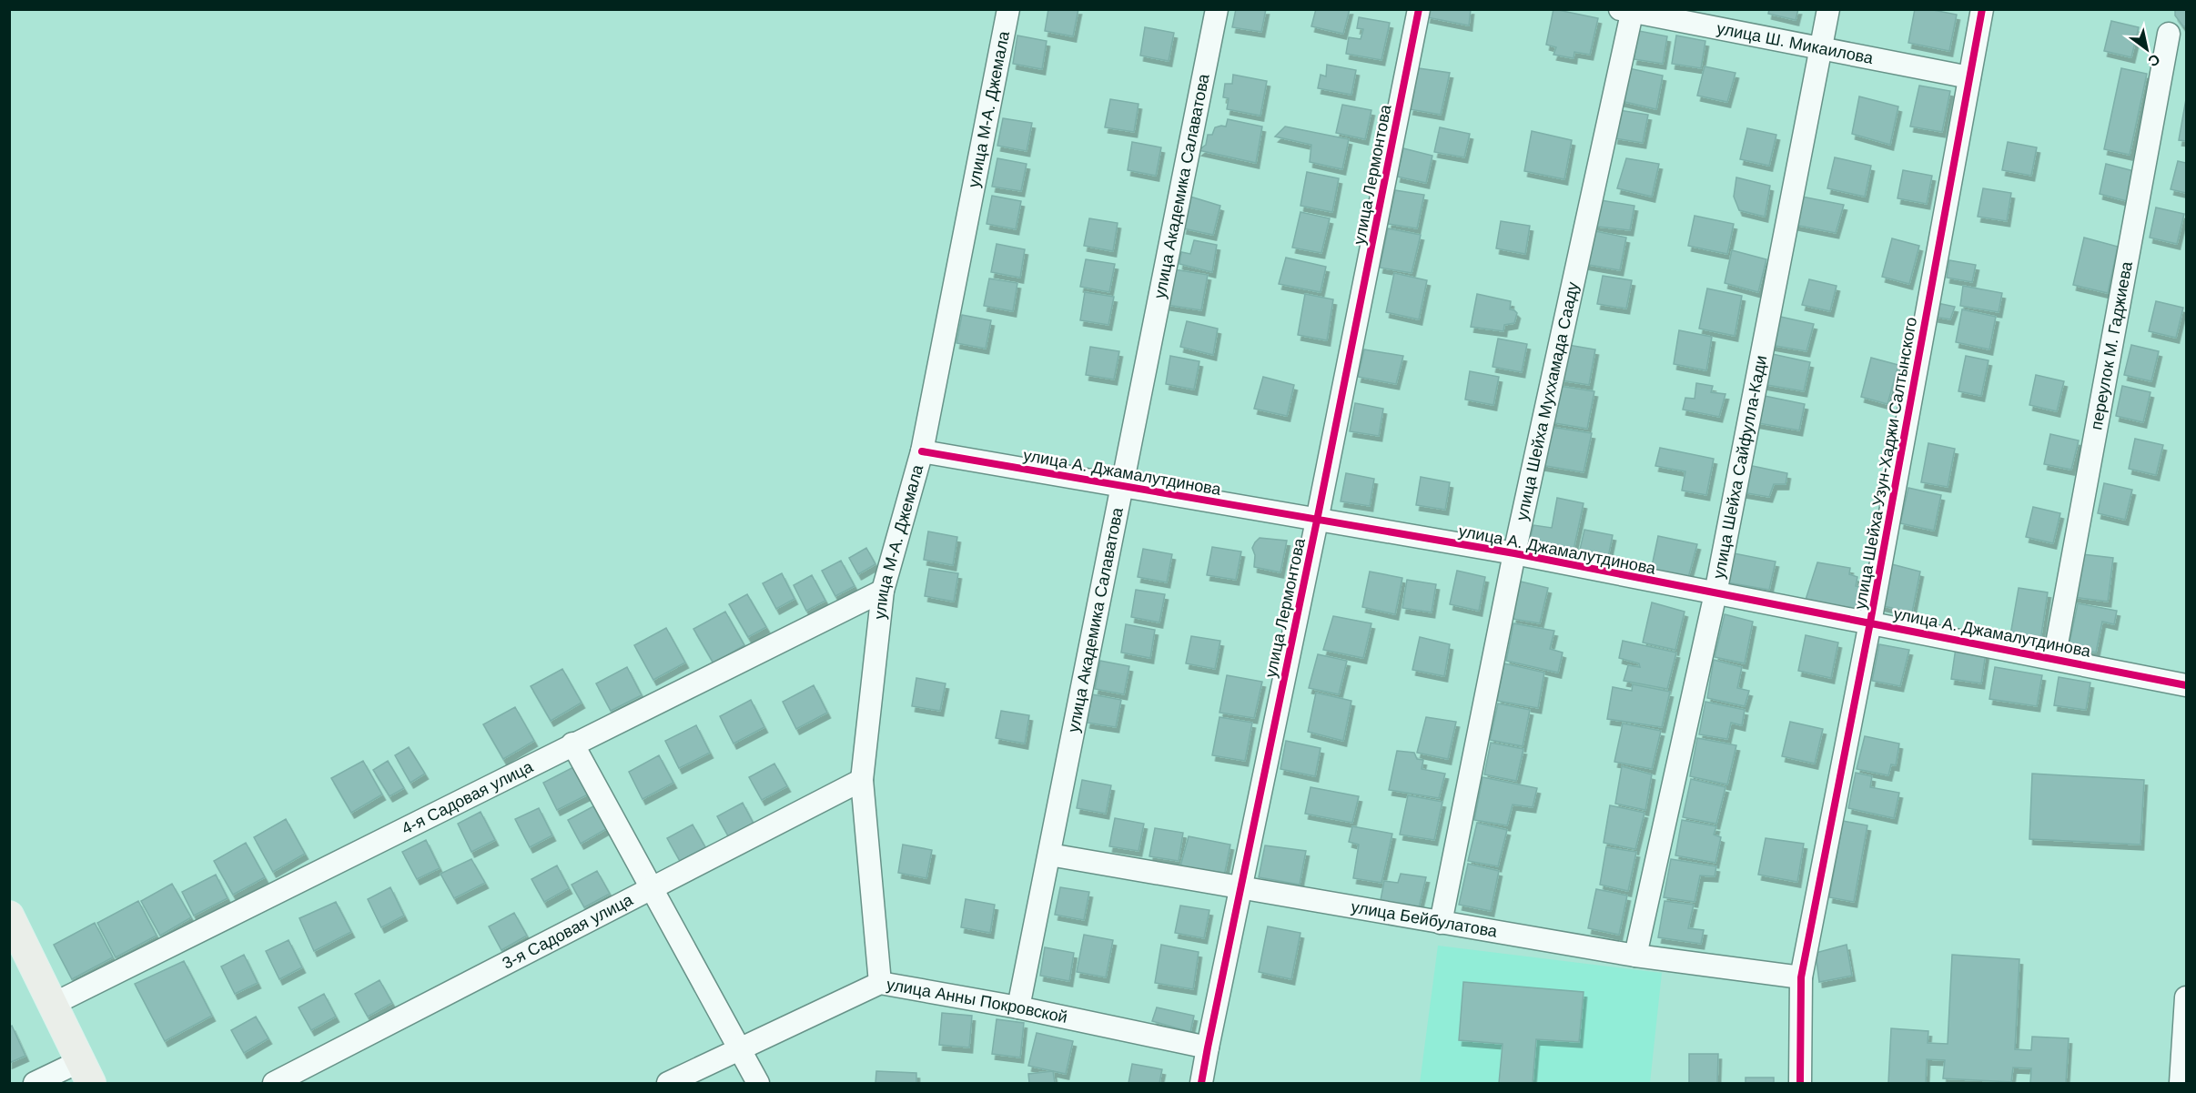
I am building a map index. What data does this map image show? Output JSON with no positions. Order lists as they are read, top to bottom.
{
  "streets": {
    "street": [
      "улица Ш. Микаилова",
      "улица М-А. Джемала",
      "улица Лермонтова",
      "улица Академика Салаватова",
      "переулок М. Гаджиева",
      "улица Шейха Муххамада Сааду",
      "улица Шейха Узун-Хаджи Салтынского",
      "улица Шейха Сайфулла-Кади",
      "улица А. Джамалутдинова",
      "4-я Садовая улица",
      "улица Бейбулатова",
      "3-я Садовая улица",
      "улица Анны Покровской"
    ]
  },
  "crossings": [
    ["улица Ш. Микаилова", "улица Шейха Муххамада Сааду"],
    ["улица Ш. Микаилова", "улица Шейха Узун-Хаджи Салтынского"],
    ["улица Ш. Микаилова", "улица Шейха Сайфулла-Кади"],
    ["улица М-А. Джемала", "улица А. Джамалутдинова"],
    ["улица М-А. Джемала", "4-я Садовая улица"],
    ["улица М-А. Джемала", "3-я Садовая улица"],
    ["улица М-А. Джемала", "улица Анны Покровской"],
    ["улица Лермонтова", "улица А. Джамалутдинова"],
    ["улица Лермонтова", "улица Бейбулатова"],
    ["улица Лермонтова", "улица Анны Покровской"],
    ["улица Академика Салаватова", "улица А. Джамалутдинова"],
    ["улица Академика Салаватова", "улица Бейбулатова"],
    ["улица Академика Салаватова", "улица Анны Покровской"],
    ["переулок М. Гаджиева", "улица А. Джамалутдинова"],
    ["улица Шейха Муххамада Сааду", "улица А. Джамалутдинова"],
    ["улица Шейха Муххамада Сааду", "улица Бейбулатова"],
    ["улица Шейха Узун-Хаджи Салтынского", "улица А. Джамалутдинова"],
    ["улица Шейха Узун-Хаджи Салтынского", "улица Бейбулатова"],
    ["улица Шейха Сайфулла-Кади", "улица А. Джамалутдинова"],
    ["улица Шейха Сайфулла-Кади", "улица Бейбулатова"]
  ],
  "north": "bottom right"
}
